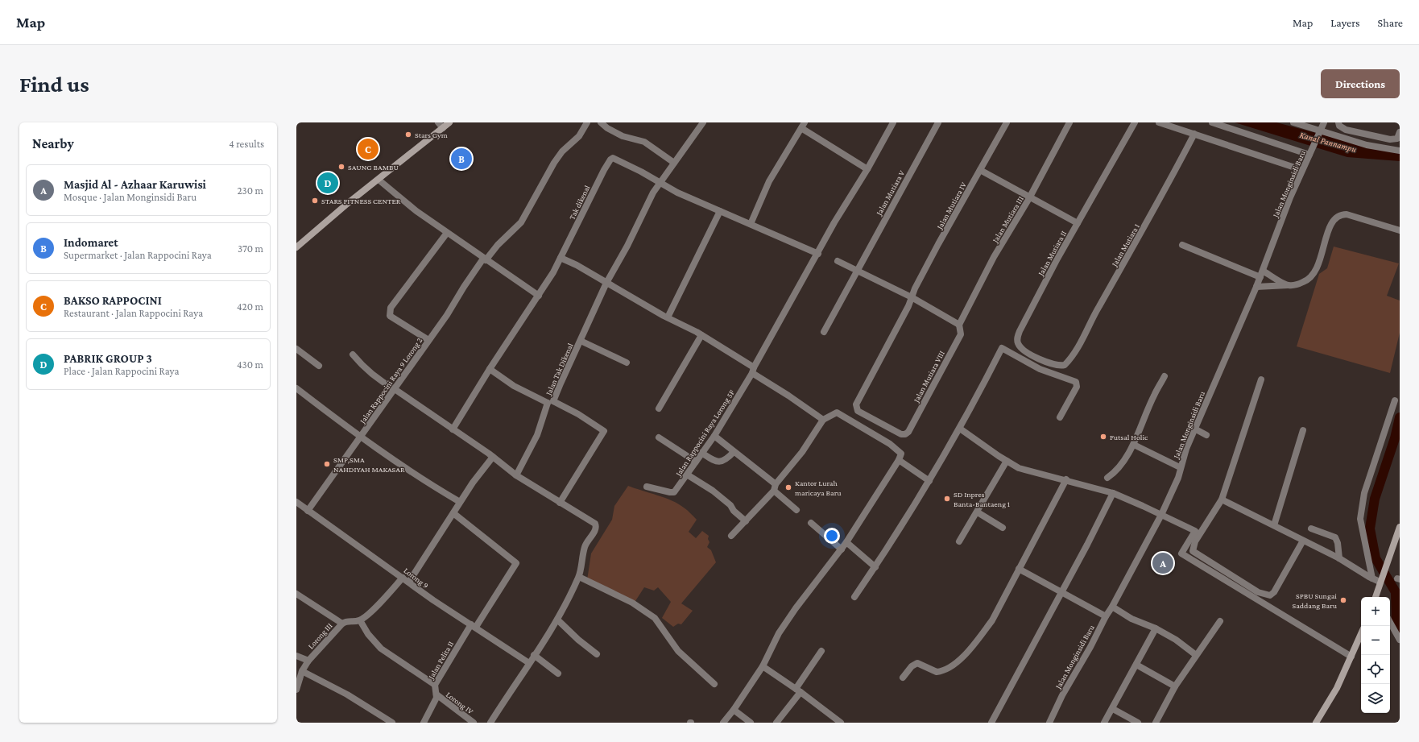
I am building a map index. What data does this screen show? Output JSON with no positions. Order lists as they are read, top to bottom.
{
  "streets": {
    "street": [
      "Jalan Monginsidi Baru",
      "Jalan Mutiara V",
      "Tak dikenal",
      "Jalan Mutiara IV",
      "Jalan Mutiara III",
      "Jalan Mutiara I",
      "Jalan Mutiara II",
      "Jalan Tak Dikenal",
      "Jalan Mutiara VIII",
      "Jalan Rappocini Raya 9 Lorong 2",
      "Jalan Rappocini Raya Lorong 5F",
      "Lorong 9",
      "Lorong III",
      "Jalan Pelita II",
      "Lorong IV"
    ]
  },
  "crossings": [
    ["Tak dikenal", "Jalan Tak Dikenal"],
    ["Jalan Mutiara IV", "Jalan Mutiara VIII"],
    ["Jalan Mutiara III", "Jalan Mutiara VIII"],
    ["Jalan Mutiara I", "Jalan Mutiara II"],
    ["Jalan Rappocini Raya 9 Lorong 2", "Lorong 9"],
    ["Lorong 9", "Jalan Pelita II"],
    ["Jalan Pelita II", "Lorong IV"]
  ],
  "water": ["Kanal Pannampu"],
  "places": [
    "Stars Gym",
    "SAUNG BAMBU",
    "STARS FITNESS CENTER",
    "Futsal Holic",
    "SMP,SMA NAHDIYAH MAKASAR",
    "Kantor Lurah maricaya Baru",
    "SD Inpres Banta-Bantaeng 1",
    "SPBU Sungai Saddang Baru"
  ],
  "page": {
    "header": "Map",
    "nav": ["Map", "Layers", "Share"],
    "buttons": "Directions",
    "title": "Find us",
    "heading": ["Nearby", "4 results"],
    "pins": [
      "C",
      "B",
      "D",
      "A"
    ],
    "list": [
      {
        "mark": "A",
        "name": "Masjid Al - Azhaar Karuwisi",
        "note": "Mosque · Jalan Monginsidi Baru",
        "value": "230 m"
      },
      {
        "mark": "B",
        "name": "Indomaret",
        "note": "Supermarket · Jalan Rappocini Raya",
        "value": "370 m"
      },
      {
        "mark": "C",
        "name": "BAKSO RAPPOCINI",
        "note": "Restaurant · Jalan Rappocini Raya",
        "value": "420 m"
      },
      {
        "mark": "D",
        "name": "PABRIK GROUP 3",
        "note": "Place · Jalan Rappocini Raya",
        "value": "430 m"
      }
    ],
    "map_buttons": ["+", "−"]
  }
}
